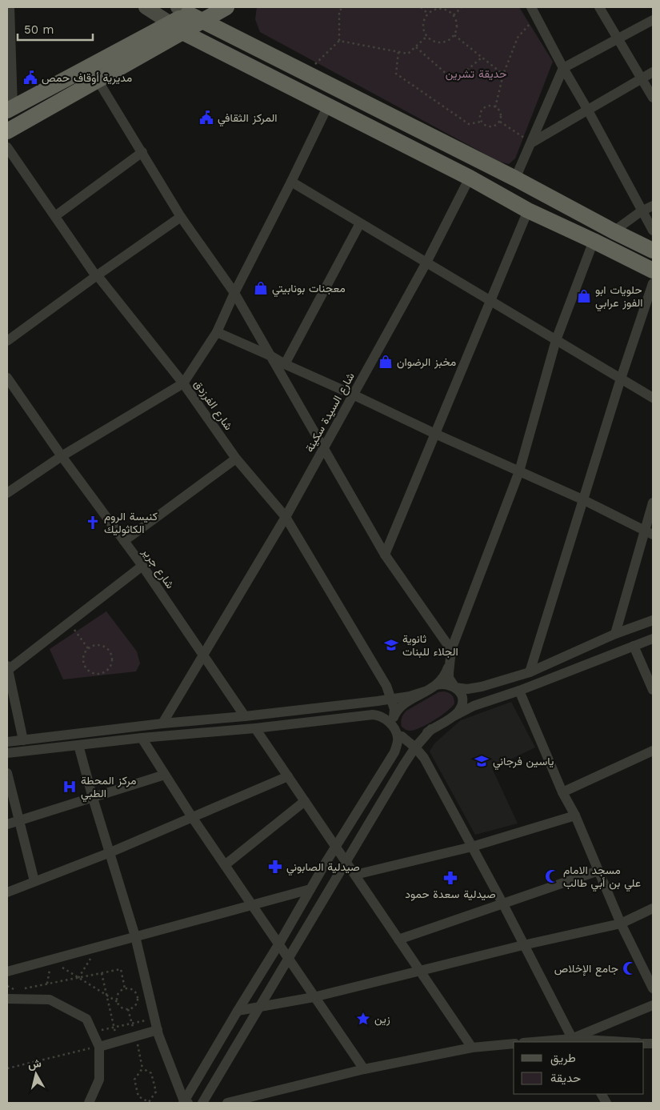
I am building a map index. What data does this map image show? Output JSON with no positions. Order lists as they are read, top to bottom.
{
  "streets": {
    "street": ["شارع الفرزدق", "شارع السيدة سكينة", "شارع جرير"]
  },
  "crossings": [
    ["شارع الفرزدق", "شارع السيدة سكينة"],
    ["شارع السيدة سكينة", "شارع جرير"]
  ],
  "parks": ["حديقة تشرين"],
  "places": {
    "public building": ["مديرية أوقاف حمص", "المركز الثقافي"],
    "shop": ["معجنات بونابيتي", "حلويات ابو الفوز عرابي", "مخبز الرضوان"],
    "church": ["كنيسة الروم الكاثوليك"],
    "school or university": ["ثانوية الجلاء للبنات", "ياسين فرجاني"],
    "hospital": ["مركز المحطة الطبي"],
    "pharmacy": ["صيدلية الصابوني", "صيدلية سعدة حمود"],
    "mosque": ["مسجد الامام علي بن أبي طالب", "جامع الإخلاص"],
    "place": ["زين"]
  },
  "legend": ["طريق", "حديقة"],
  "scale_bar": "50 m",
  "north": "top"
}
